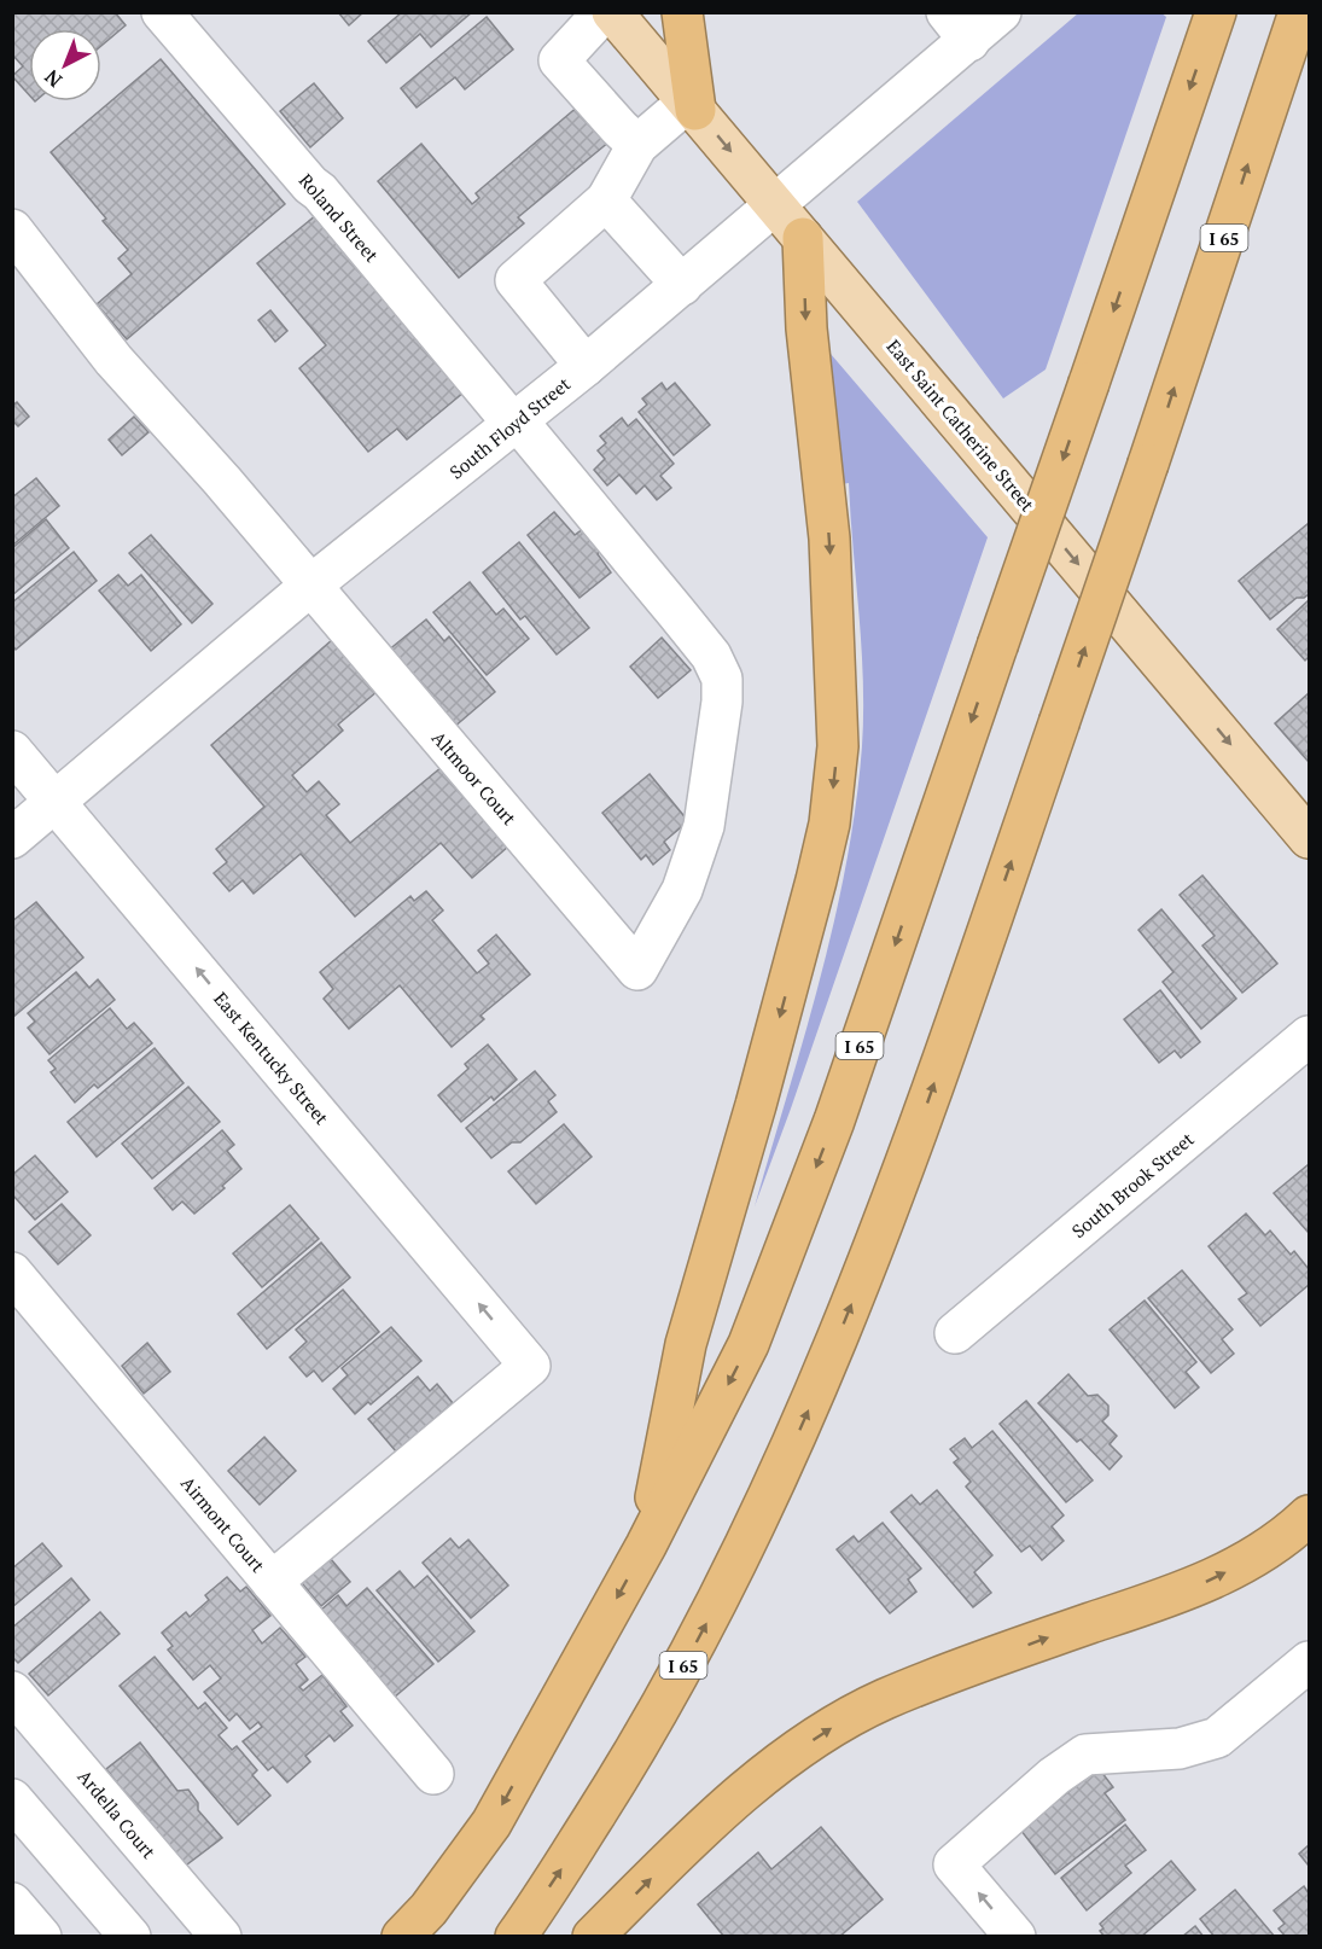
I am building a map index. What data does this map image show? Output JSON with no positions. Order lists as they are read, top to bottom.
{
  "streets": {
    "highway": ["I 65"],
    "main road": ["East Saint Catherine Street"],
    "street": [
      "Roland Street",
      "South Floyd Street",
      "Altmoor Court",
      "East Kentucky Street",
      "South Brook Street",
      "Airmont Court",
      "Ardella Court"
    ]
  },
  "crossings": [
    ["Roland Street", "South Floyd Street"],
    ["Roland Street", "Altmoor Court"],
    ["East Saint Catherine Street", "South Floyd Street"],
    ["South Floyd Street", "Altmoor Court"],
    ["South Floyd Street", "East Kentucky Street"],
    ["East Kentucky Street", "Airmont Court"]
  ],
  "one_way": ["East Saint Catherine Street"],
  "north": "bottom left"
}
